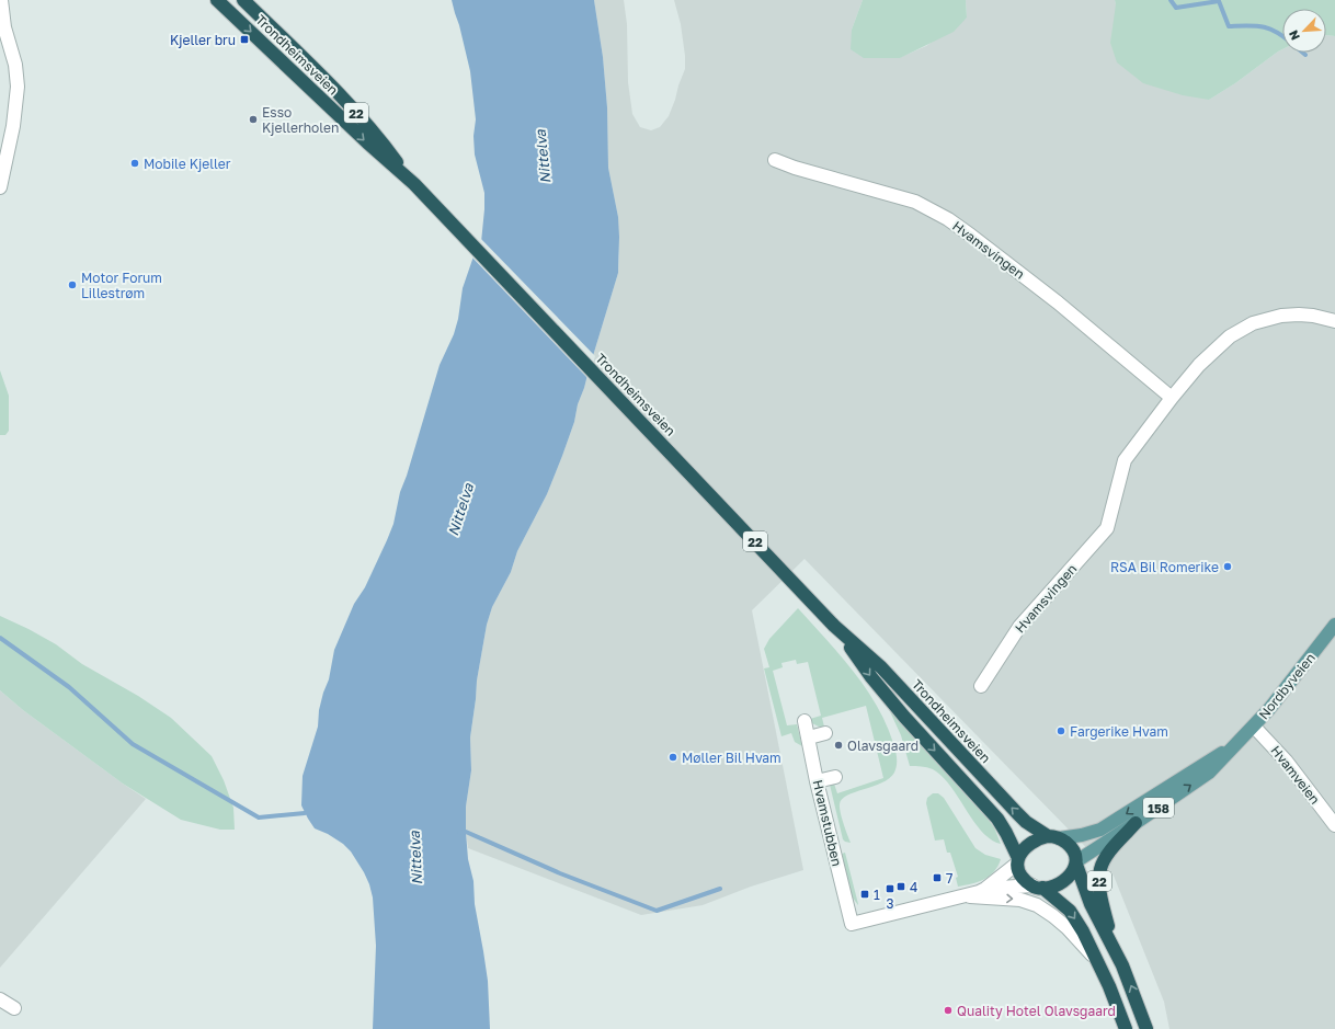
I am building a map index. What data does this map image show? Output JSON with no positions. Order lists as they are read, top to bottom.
{
  "streets": {
    "highway": ["Trondheimsveien", "22"],
    "main road": ["Nordbyveien", "158"],
    "street": ["Hvamsvingen", "Hvamveien", "Hvamstubben"]
  },
  "crossings": [
    ["Trondheimsveien", "22"],
    ["Trondheimsveien", "Nordbyveien"],
    ["22", "Nordbyveien"],
    ["Nordbyveien", "Hvamveien"]
  ],
  "water": ["Nittelva"],
  "places": {
    "transit": [
      "Kjeller bru",
      "7",
      "4",
      "3",
      "1"
    ],
    "other": [
      "Esso Kjellerholen",
      "Mobile Kjeller",
      "Motor Forum Lillestrøm",
      "RSA Bil Romerike",
      "Fargerike Hvam",
      "Olavsgaard",
      "Møller Bil Hvam",
      "Quality Hotel Olavsgaard"
    ]
  },
  "north": "bottom left"
}
